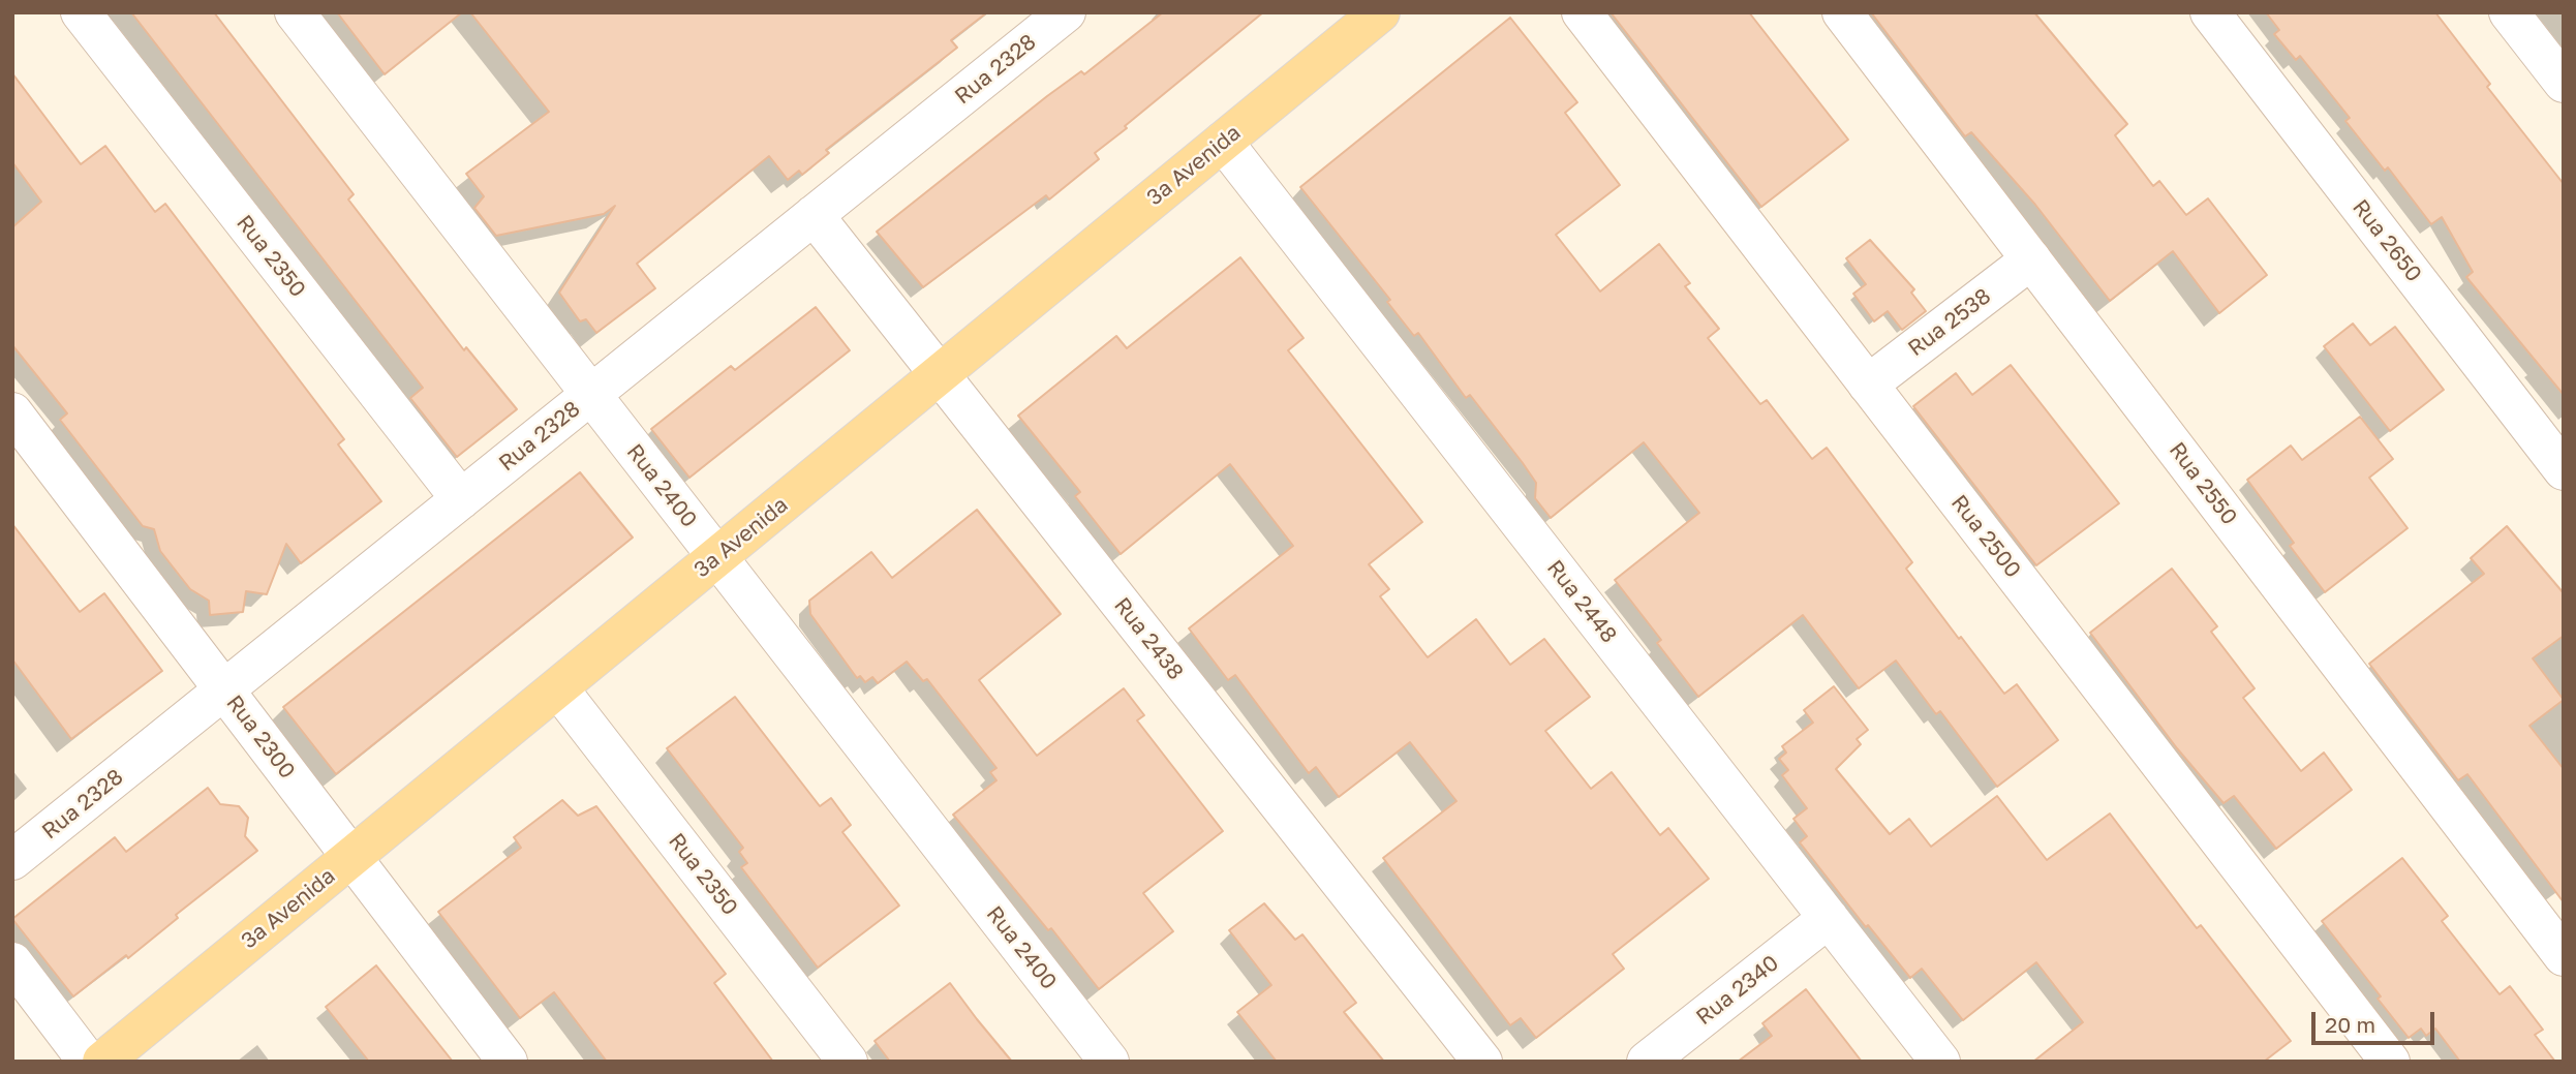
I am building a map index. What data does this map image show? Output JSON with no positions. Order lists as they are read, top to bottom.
{
  "streets": {
    "main road": ["3ª Avenida"],
    "street": [
      "Rua 2328",
      "Rua 2650",
      "Rua 2350",
      "Rua 2538",
      "Rua 2550",
      "Rua 2400",
      "Rua 2500",
      "Rua 2448",
      "Rua 2438",
      "Rua 2300",
      "Rua 2340"
    ]
  },
  "crossings": [
    ["Rua 2328", "Rua 2350"],
    ["Rua 2328", "Rua 2400"],
    ["Rua 2328", "Rua 2438"],
    ["Rua 2328", "Rua 2300"],
    ["3ª Avenida", "Rua 2350"],
    ["3ª Avenida", "Rua 2400"],
    ["3ª Avenida", "Rua 2448"],
    ["3ª Avenida", "Rua 2438"],
    ["3ª Avenida", "Rua 2300"],
    ["Rua 2538", "Rua 2550"],
    ["Rua 2538", "Rua 2500"],
    ["Rua 2448", "Rua 2340"]
  ],
  "scale_bar": "20 m"
}
